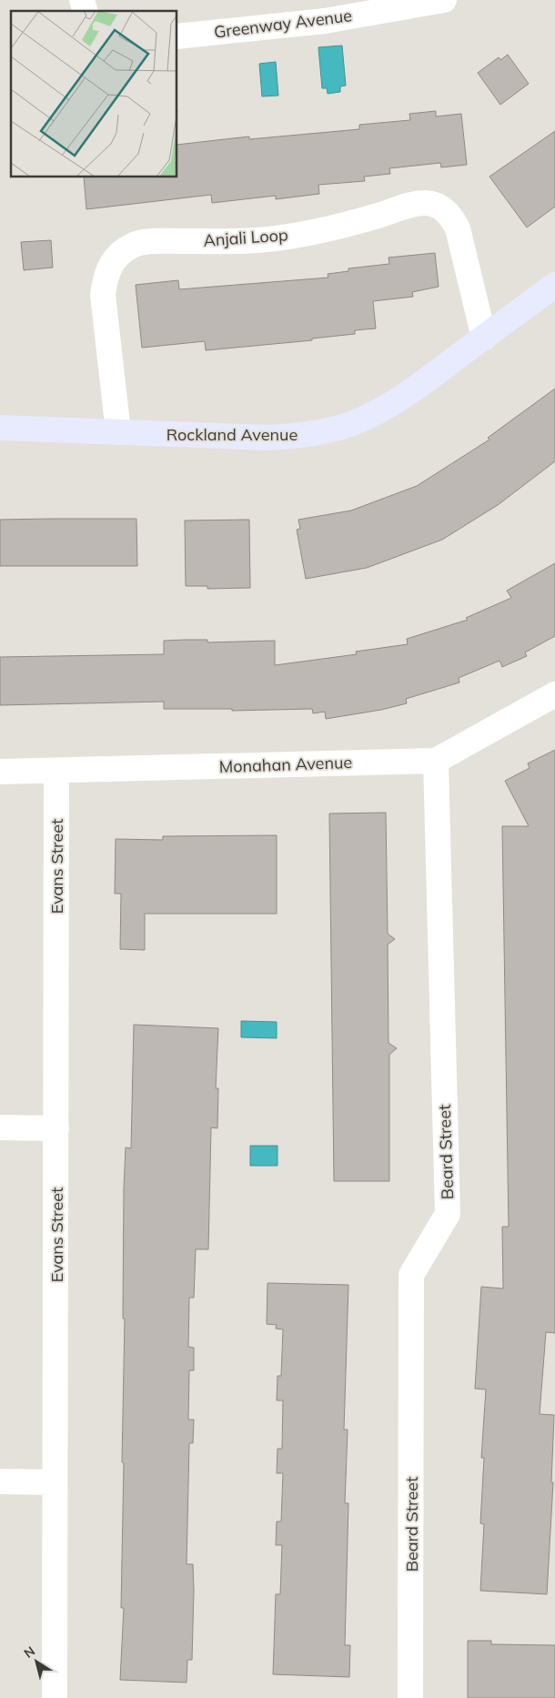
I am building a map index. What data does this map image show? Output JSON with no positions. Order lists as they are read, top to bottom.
{
  "streets": {
    "street": [
      "Greenway Avenue",
      "Anjali Loop",
      "Rockland Avenue",
      "Monahan Avenue",
      "Evans Street",
      "Beard Street"
    ]
  },
  "crossings": [
    ["Anjali Loop", "Rockland Avenue"],
    ["Monahan Avenue", "Evans Street"],
    ["Monahan Avenue", "Beard Street"]
  ],
  "north": "top left"
}
